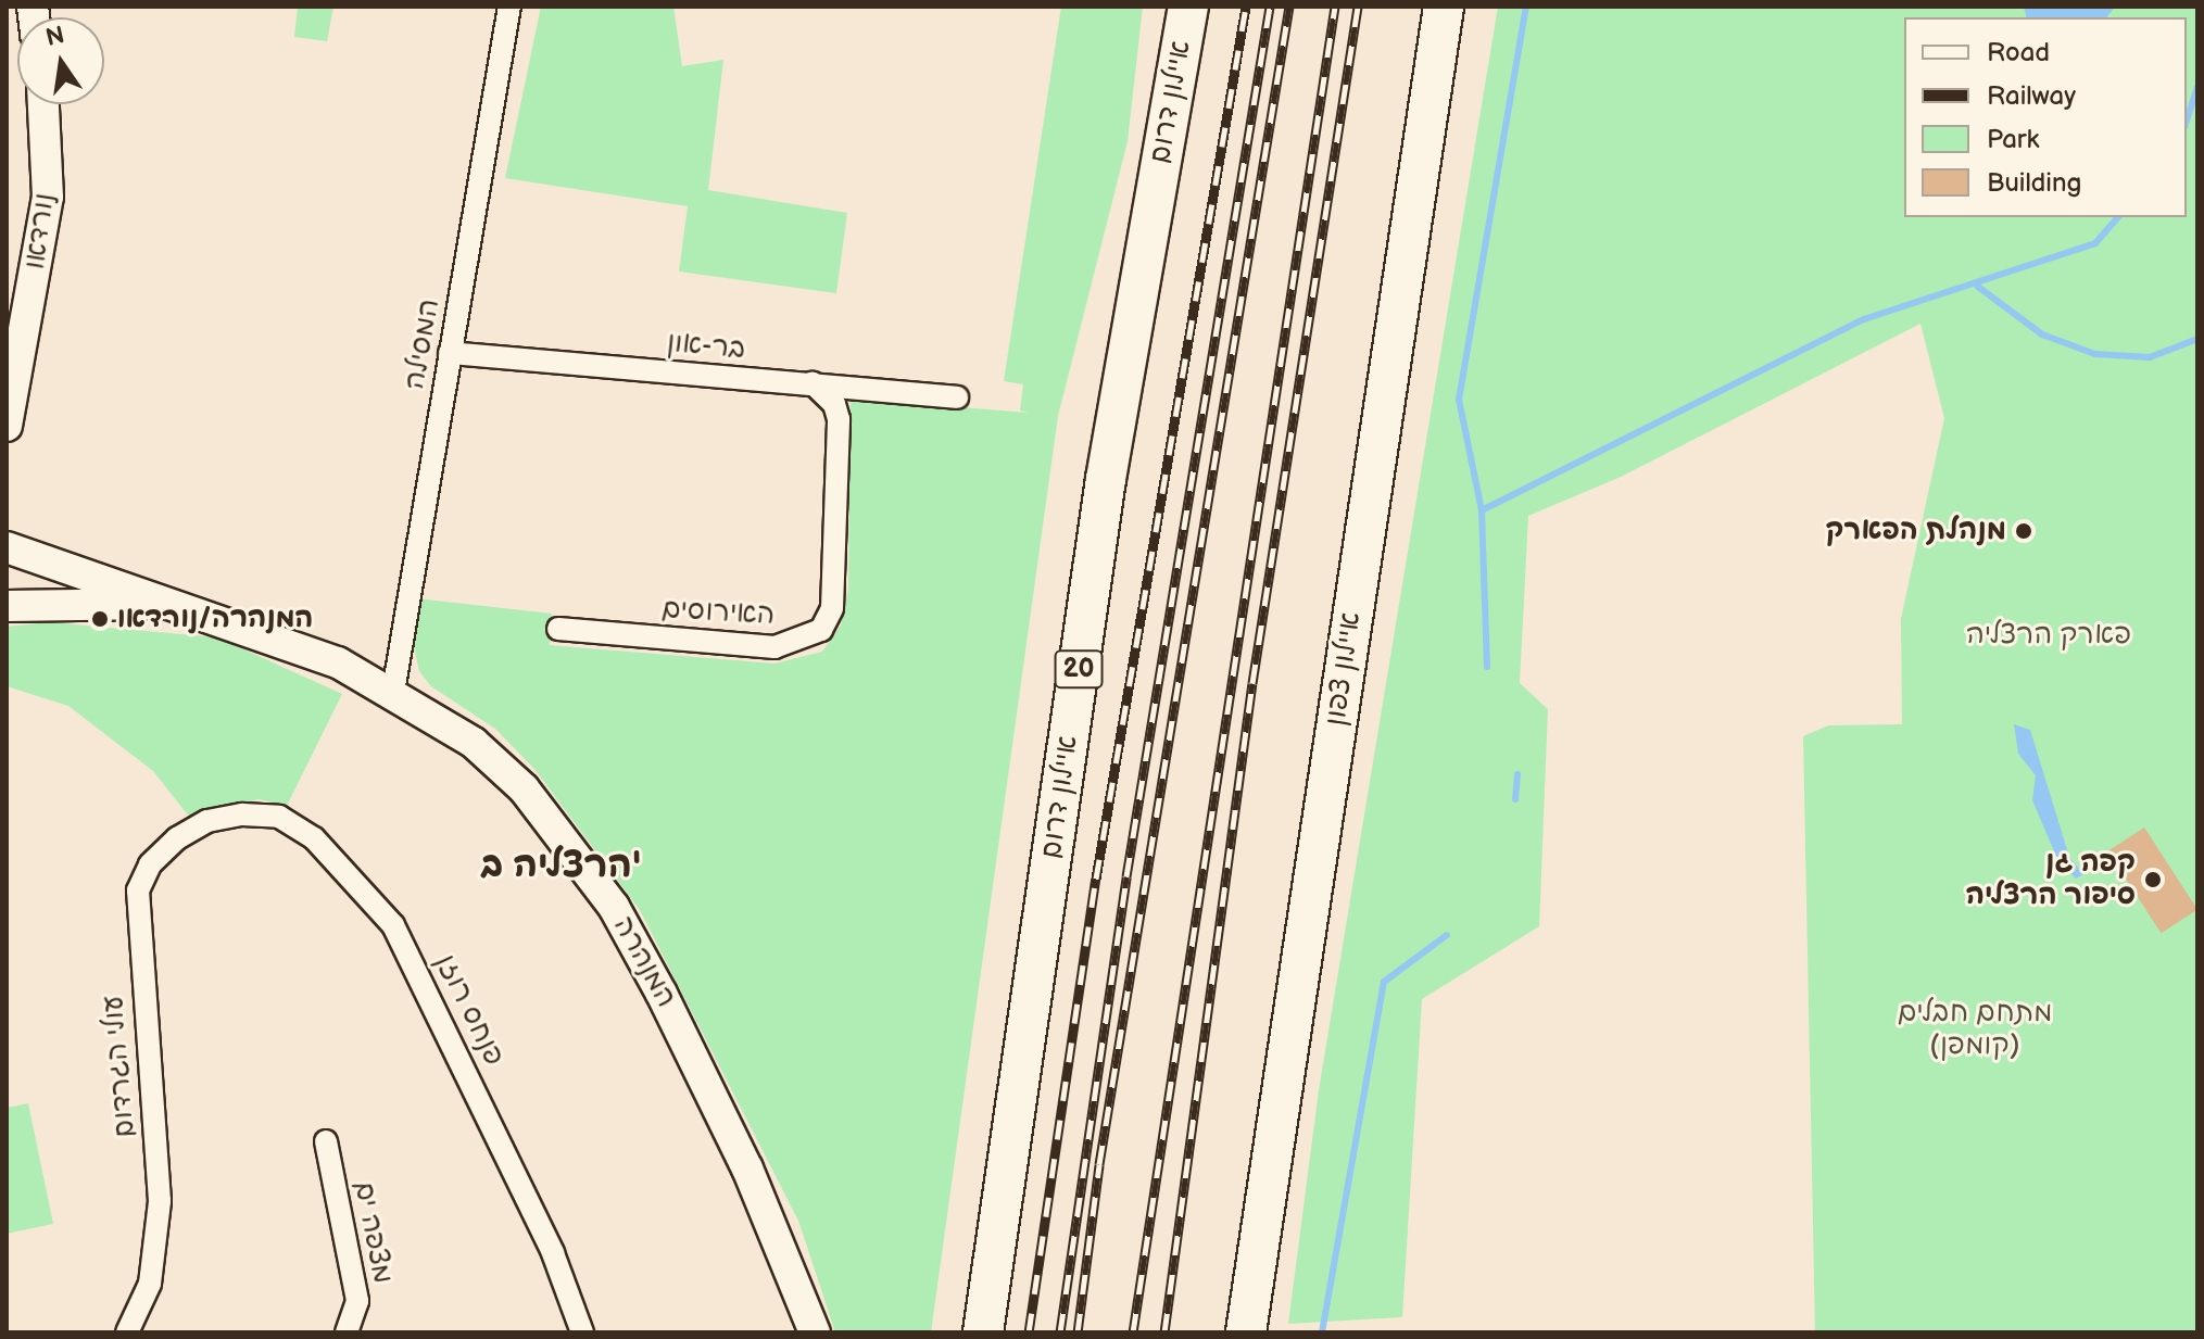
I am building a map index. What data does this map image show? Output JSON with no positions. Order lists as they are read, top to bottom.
{
  "streets": {
    "highway": ["איילון דרום", "20", "איילון צפון"],
    "street": [
      "נורדאו",
      "המסילה",
      "בר-און",
      "האירוסים",
      "המנהרה",
      "פנחס רוזן",
      "עולי הגרדום",
      "מצפה ים"
    ]
  },
  "crossings": [
    ["המסילה", "בר-און"],
    ["המסילה", "המנהרה"],
    ["בר-און", "האירוסים"],
    ["פנחס רוזן", "עולי הגרדום"]
  ],
  "districts": ["הרצליה ב'"],
  "parks": ["פארק הרצליה", "מתחם חבלים (קומפן)"],
  "places": ["מנהלת הפארק", "המנהרה/נורדאו", "קפה גן סיפור הרצליה"],
  "legend": [
    "Road",
    "Railway",
    "Park",
    "Building"
  ],
  "north": "top"
}
